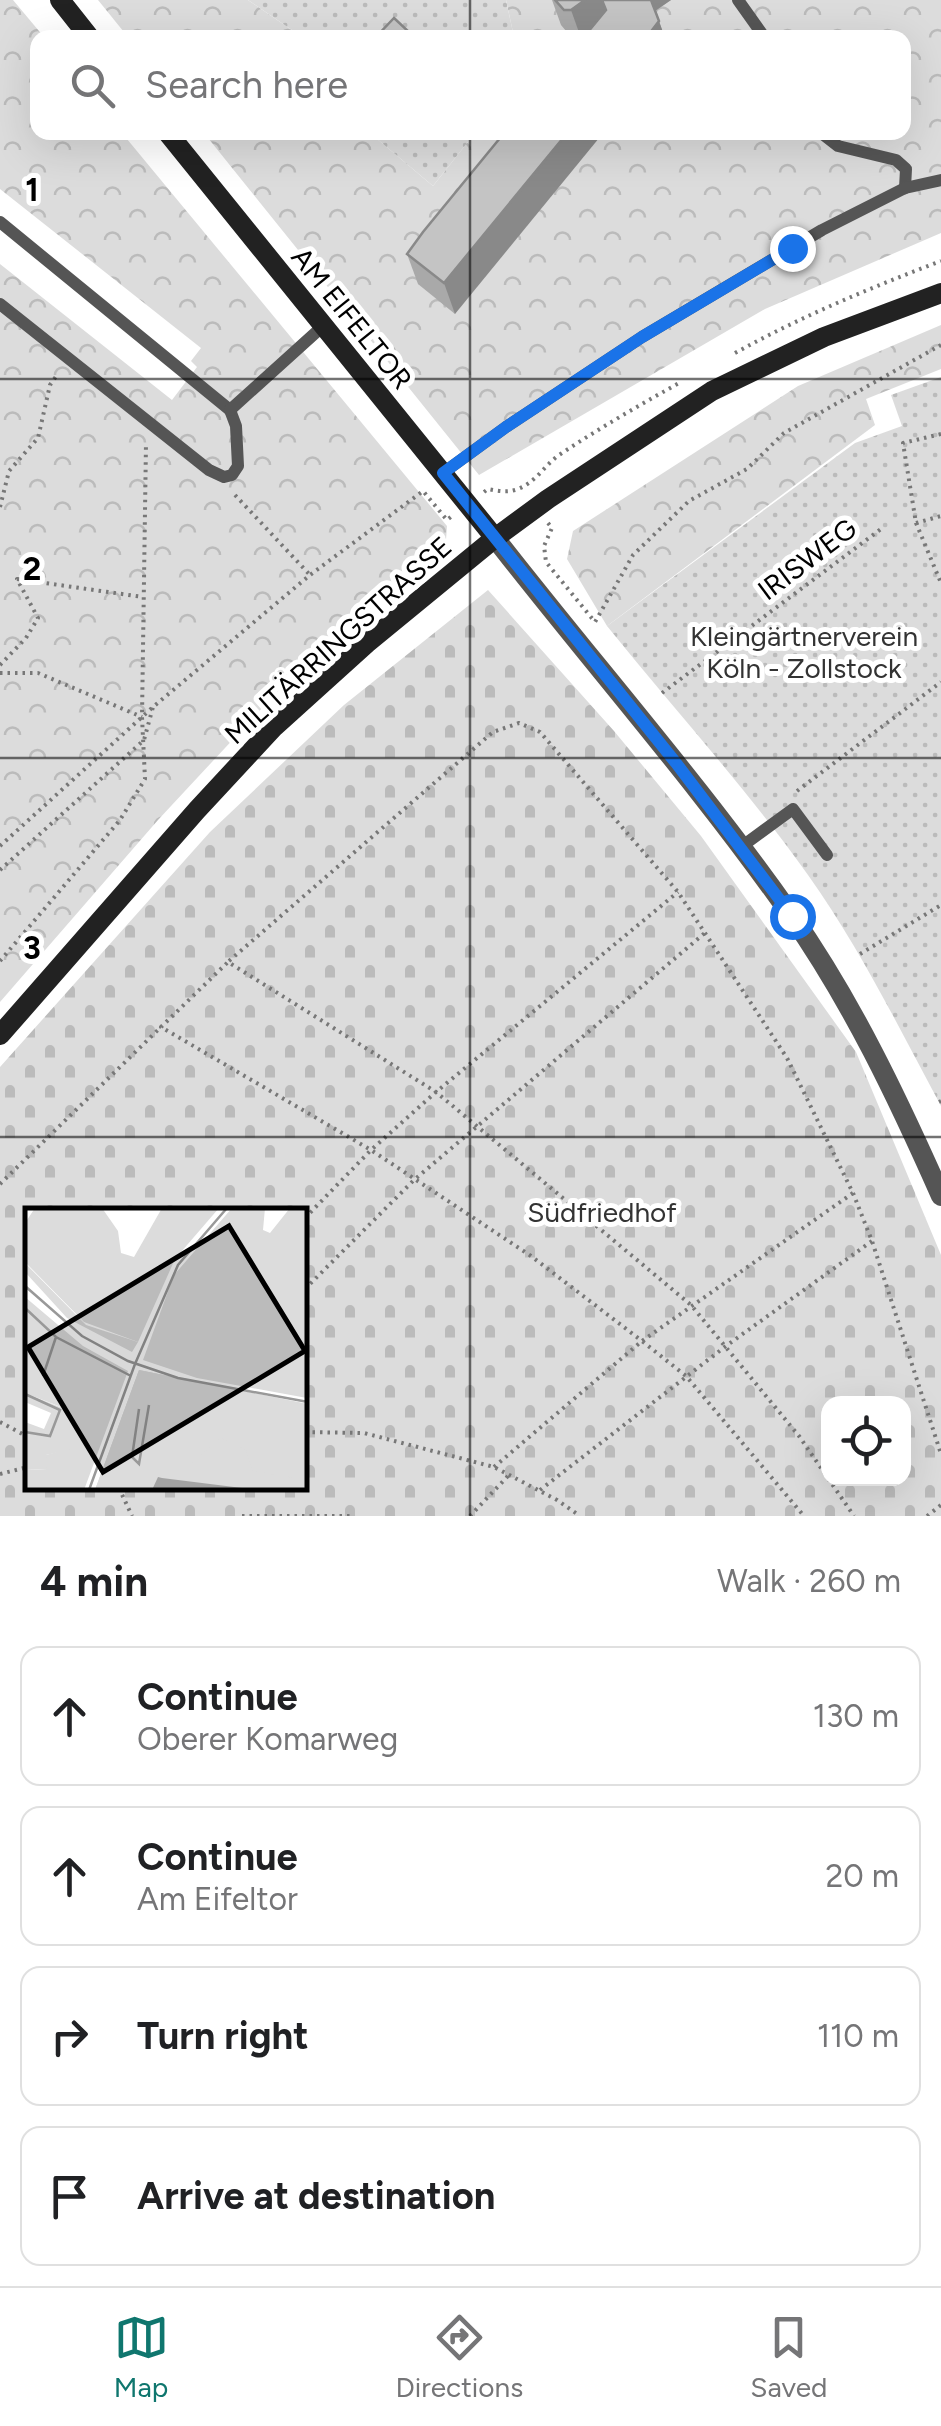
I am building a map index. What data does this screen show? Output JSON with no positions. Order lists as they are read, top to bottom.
{
  "streets": {
    "main road": ["AM EIFELTOR", "MILITÄRRINGSTRASSE"],
    "path": ["IRISWEG"]
  },
  "crossings": [
    ["AM EIFELTOR", "MILITÄRRINGSTRASSE"]
  ],
  "parks": ["Kleingärtnerverein Köln - Zollstock", "Südfriedhof"],
  "page": {
    "search": "Search here",
    "heading": ["4 min", "Walk · 260 m"],
    "list": [
      ["Continue", "Oberer Komarweg", "130 m"],
      ["Continue", "Am Eifeltor", "20 m"],
      ["Turn right", "110 m"],
      "Arrive at destination"
    ],
    "nav": ["Map", "Directions", "Saved"]
  },
  "grid": {
    "rows": ["1", "2", "3"]
  }
}
